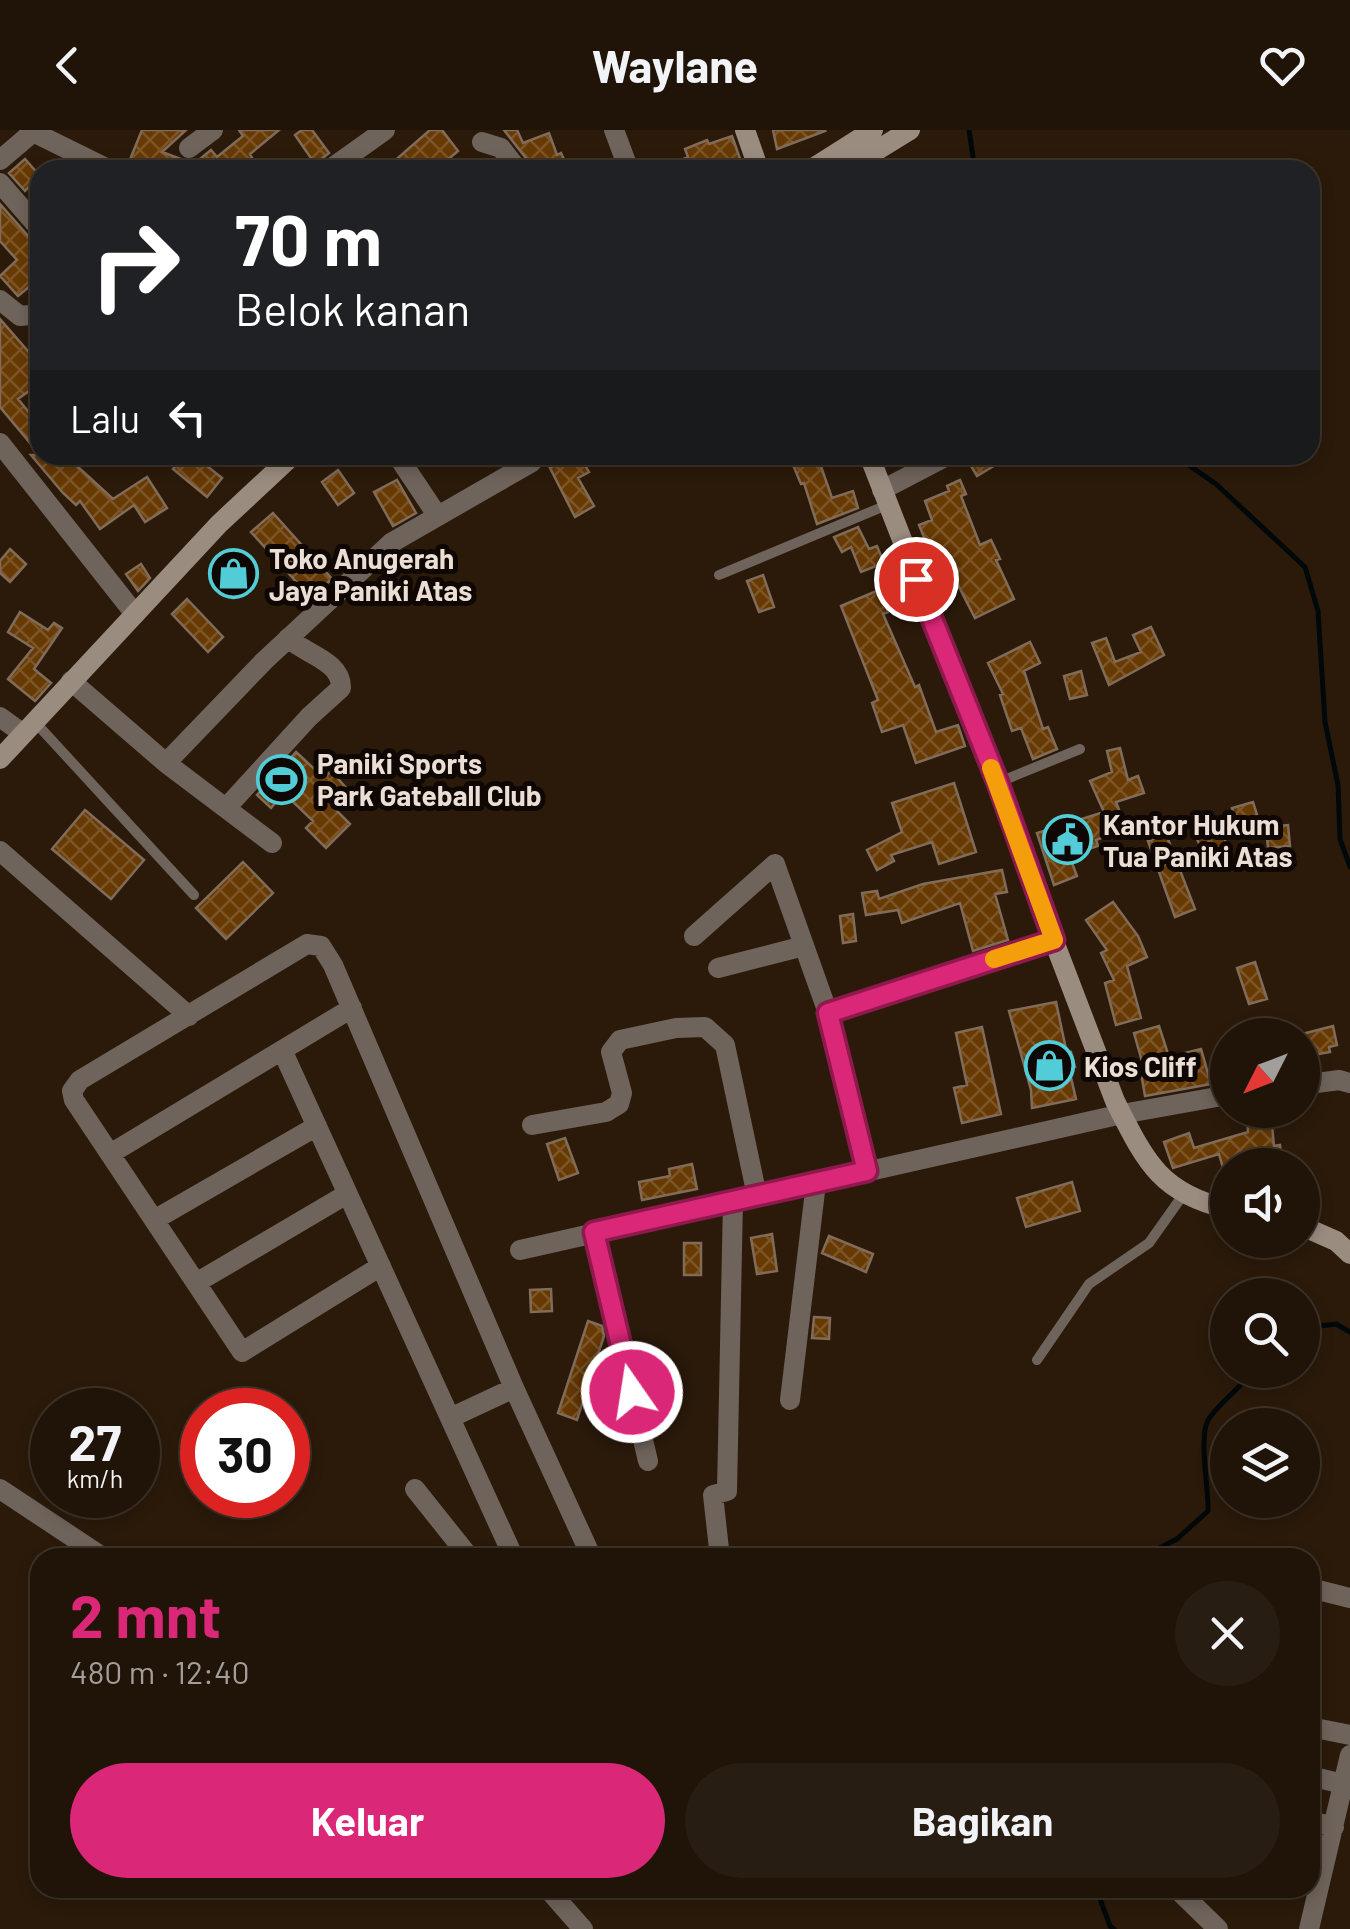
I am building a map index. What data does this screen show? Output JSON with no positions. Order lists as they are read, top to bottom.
{
  "places": {
    "shop": ["Toko Anugerah Jaya Paniki Atas", "Kios Cliff"],
    "sports": ["Paniki Sports Park Gateball Club"],
    "public building": ["Kantor Hukum Tua Paniki Atas"]
  },
  "north": "bottom left",
  "page": {
    "header": "Waylane",
    "turn": ["70 m", "Belok kanan"],
    "then": "Lalu",
    "speed": "27 km/h",
    "limit": "30",
    "heading": ["2 mnt", "480 m · 12:40"],
    "buttons": ["Keluar", "Bagikan"]
  }
}
